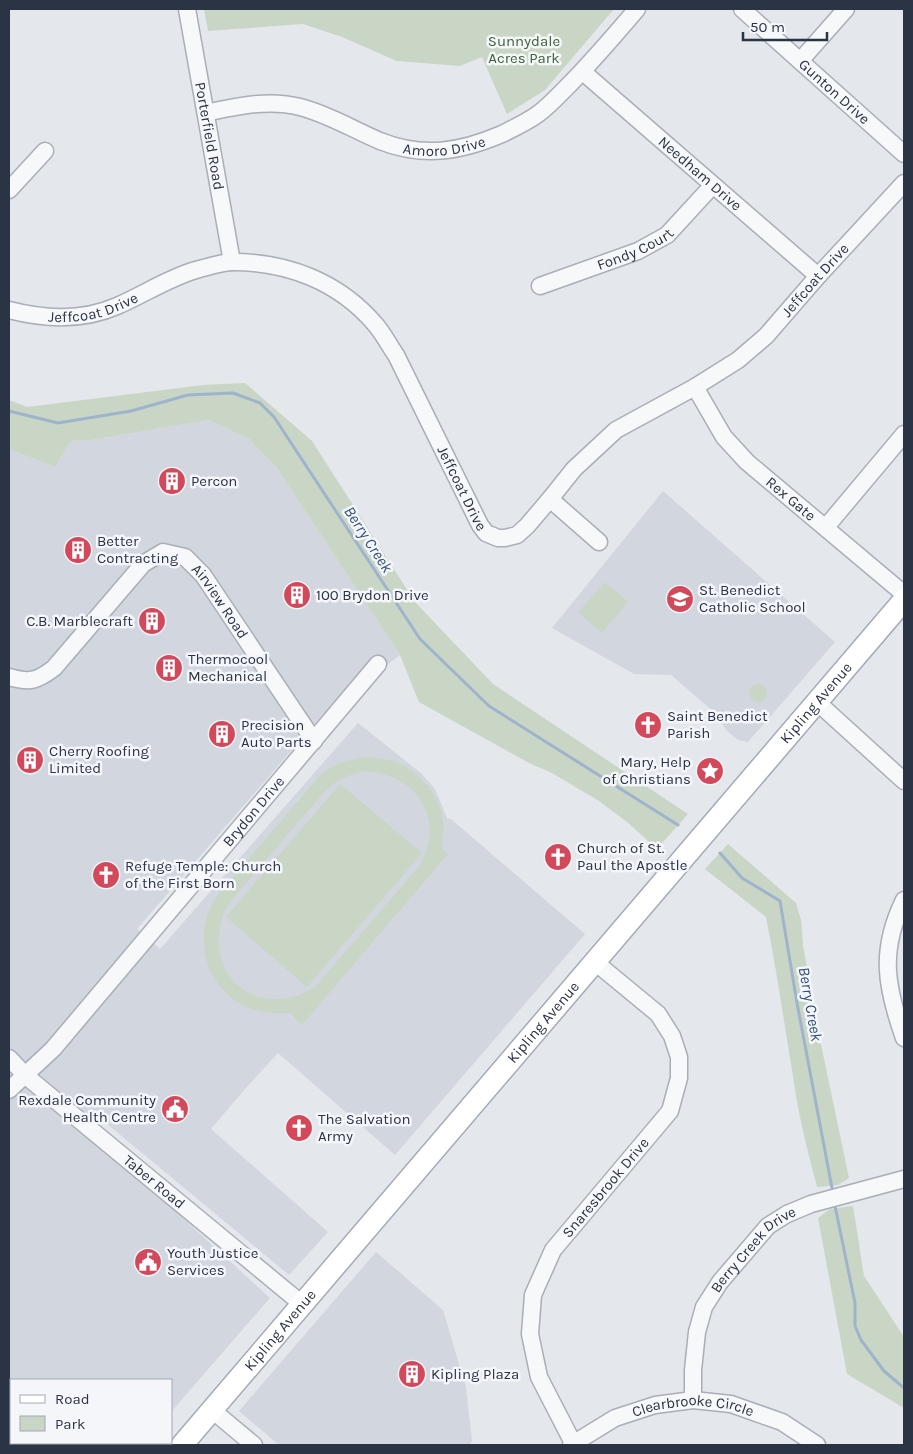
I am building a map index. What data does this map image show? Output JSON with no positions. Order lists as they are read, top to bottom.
{
  "streets": {
    "main road": ["Kipling Avenue"],
    "street": [
      "Gunton Drive",
      "Porterfield Road",
      "Amoro Drive",
      "Needham Drive",
      "Fondy Court",
      "Jeffcoat Drive",
      "Rex Gate",
      "Airview Road",
      "Brydon Drive",
      "Taber Road",
      "Snaresbrook Drive",
      "Berry Creek Drive",
      "Clearbrooke Circle"
    ]
  },
  "crossings": [
    ["Porterfield Road", "Amoro Drive"],
    ["Porterfield Road", "Jeffcoat Drive"],
    ["Amoro Drive", "Needham Drive"],
    ["Needham Drive", "Fondy Court"],
    ["Needham Drive", "Jeffcoat Drive"],
    ["Jeffcoat Drive", "Rex Gate"],
    ["Airview Road", "Brydon Drive"],
    ["Kipling Avenue", "Taber Road"],
    ["Kipling Avenue", "Snaresbrook Drive"],
    ["Brydon Drive", "Taber Road"],
    ["Snaresbrook Drive", "Clearbrooke Circle"],
    ["Berry Creek Drive", "Clearbrooke Circle"]
  ],
  "water": ["Berry Creek"],
  "parks": ["Sunnydale Acres Park"],
  "places": {
    "building": [
      "Percon",
      "Better Contracting",
      "100 Brydon Drive",
      "C.B. Marblecraft",
      "Thermocool Mechanical",
      "Precision Auto Parts",
      "Cherry Roofing Limited",
      "Kipling Plaza"
    ],
    "school or university": ["St. Benedict Catholic School"],
    "church": [
      "Saint Benedict Parish",
      "Church of St. Paul the Apostle",
      "Refuge Temple: Church of the First Born",
      "The Salvation Army"
    ],
    "place": ["Mary, Help of Christians"],
    "public building": ["Rexdale Community Health Centre", "Youth Justice Services"]
  },
  "legend": ["Road", "Park"],
  "scale_bar": "50 m"
}
